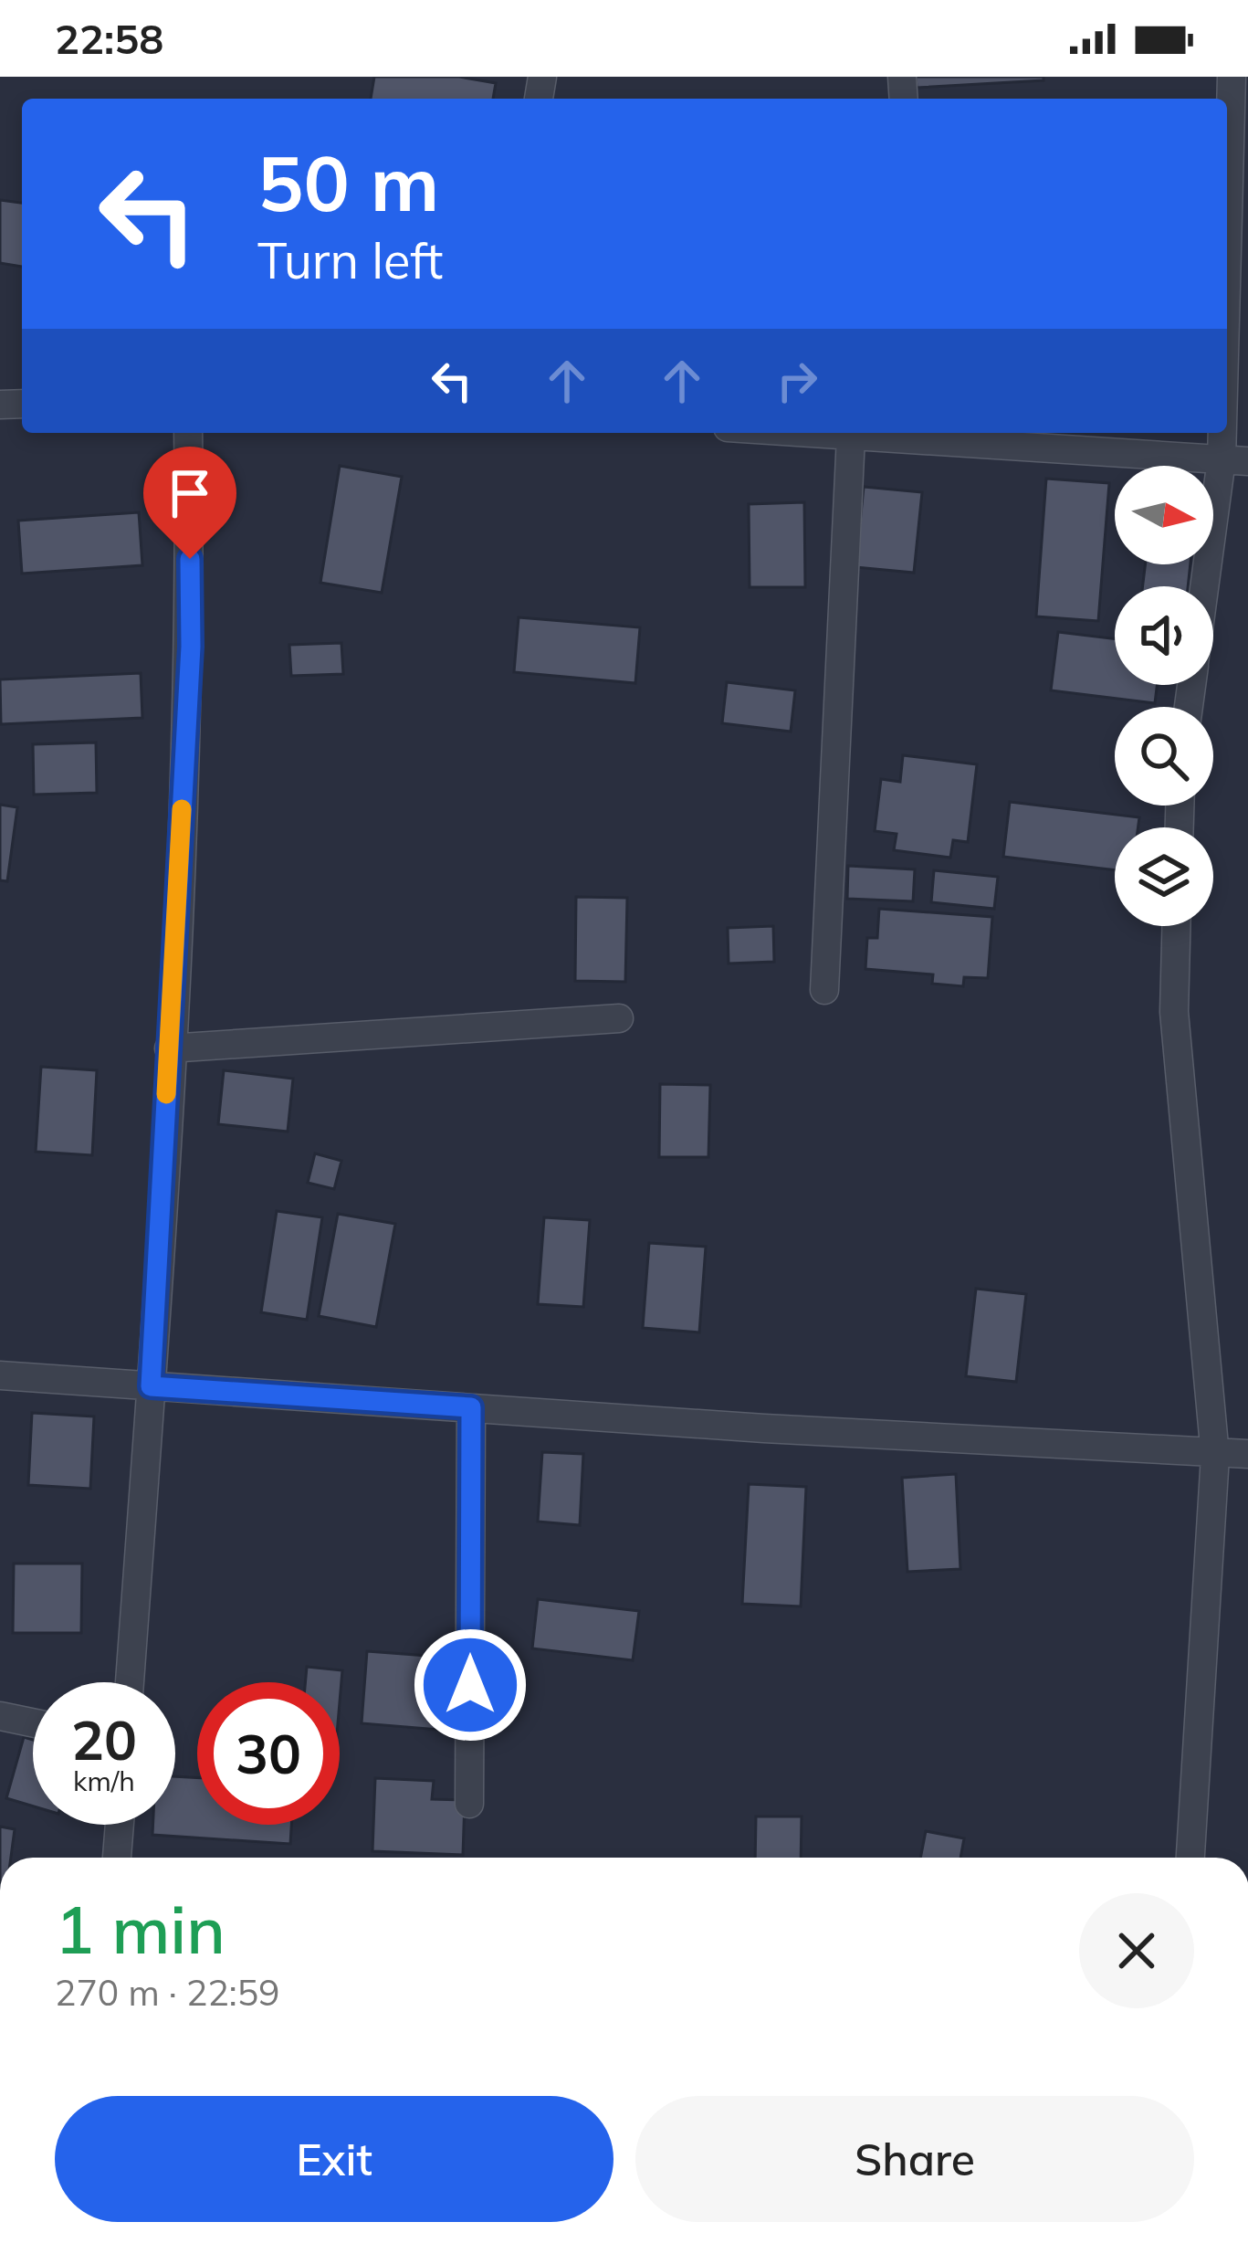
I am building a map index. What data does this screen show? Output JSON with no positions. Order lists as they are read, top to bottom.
{
  "north": "right",
  "page": {
    "status": "22:58",
    "turn": ["50 m", "Turn left"],
    "speed": "20 km/h",
    "limit": "30",
    "heading": ["1 min", "270 m · 22:59"],
    "buttons": ["Exit", "Share"]
  }
}
